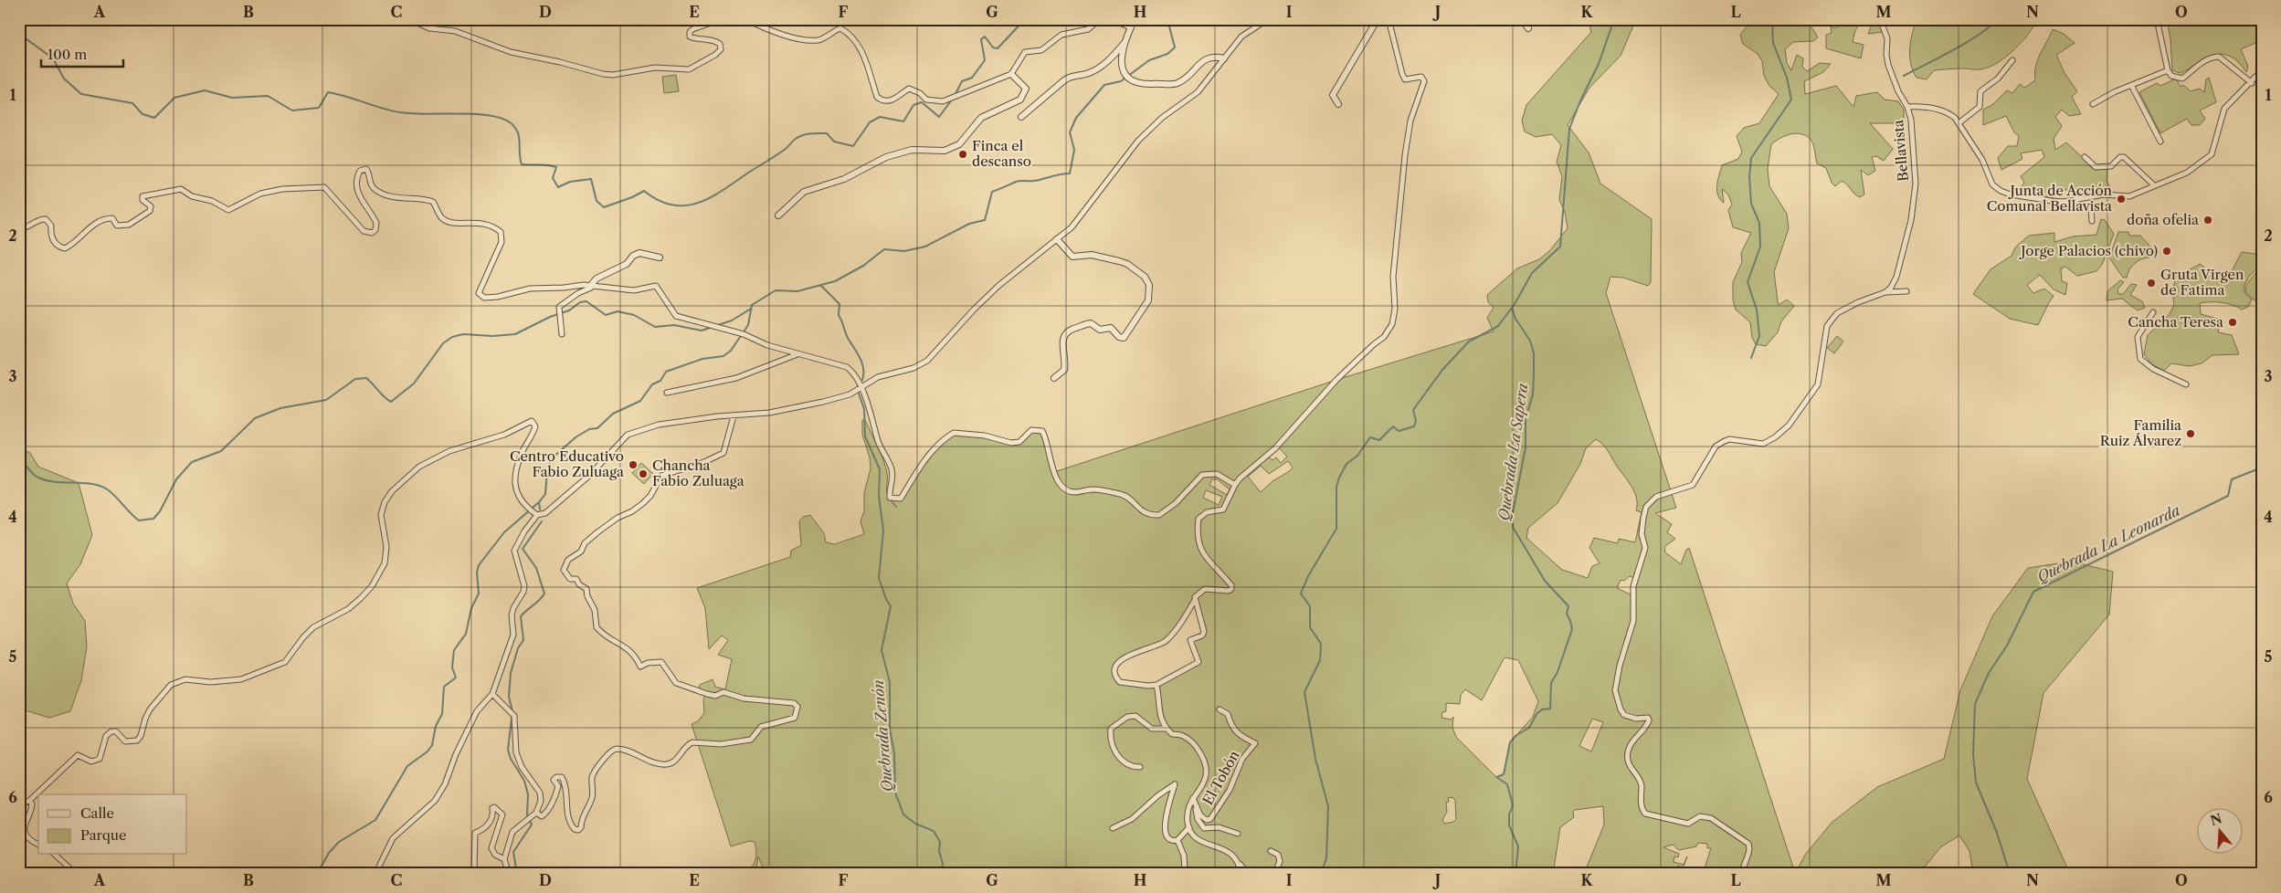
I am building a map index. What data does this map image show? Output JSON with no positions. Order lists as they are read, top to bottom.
{
  "streets": {
    "street": ["Bellavista", "El Tobón"]
  },
  "water": ["Quebrada La Sapera", "Quebrada La Leonarda", "Quebrada Zenón"],
  "places": [
    "Finca el descanso",
    "Junta de Acción Comunal Bellavista",
    "doña ofelia",
    "Jorge Palacios (chivo)",
    "Gruta Virgen de Fatima",
    "Cancha Teresa",
    "Familia Ruiz Álvarez",
    "Centro Educativo Fabio Zuluaga",
    "Chancha Fabio Zuluaga"
  ],
  "legend": ["Calle", "Parque"],
  "scale_bar": "100 m",
  "north": "top",
  "grid": {
    "columns": [
      "A",
      "B",
      "C",
      "D",
      "E",
      "F",
      "G",
      "H",
      "I",
      "J",
      "K",
      "L",
      "M",
      "N",
      "O"
    ],
    "rows": [
      "1",
      "2",
      "3",
      "4",
      "5",
      "6"
    ]
  }
}
